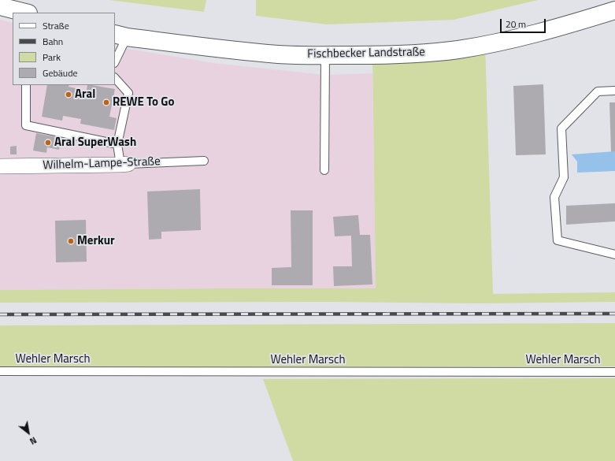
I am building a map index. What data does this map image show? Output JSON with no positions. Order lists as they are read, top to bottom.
{
  "streets": {
    "main road": ["Fischbecker Landstraße"],
    "street": ["Wilhelm-Lampe-Straße"],
    "lane": ["Wehler Marsch"]
  },
  "places": [
    "Aral",
    "REWE To Go",
    "Aral SuperWash",
    "Merkur"
  ],
  "legend": [
    "Straße",
    "Bahn",
    "Park",
    "Gebäude"
  ],
  "scale_bar": "20 m",
  "north": "bottom right"
}
